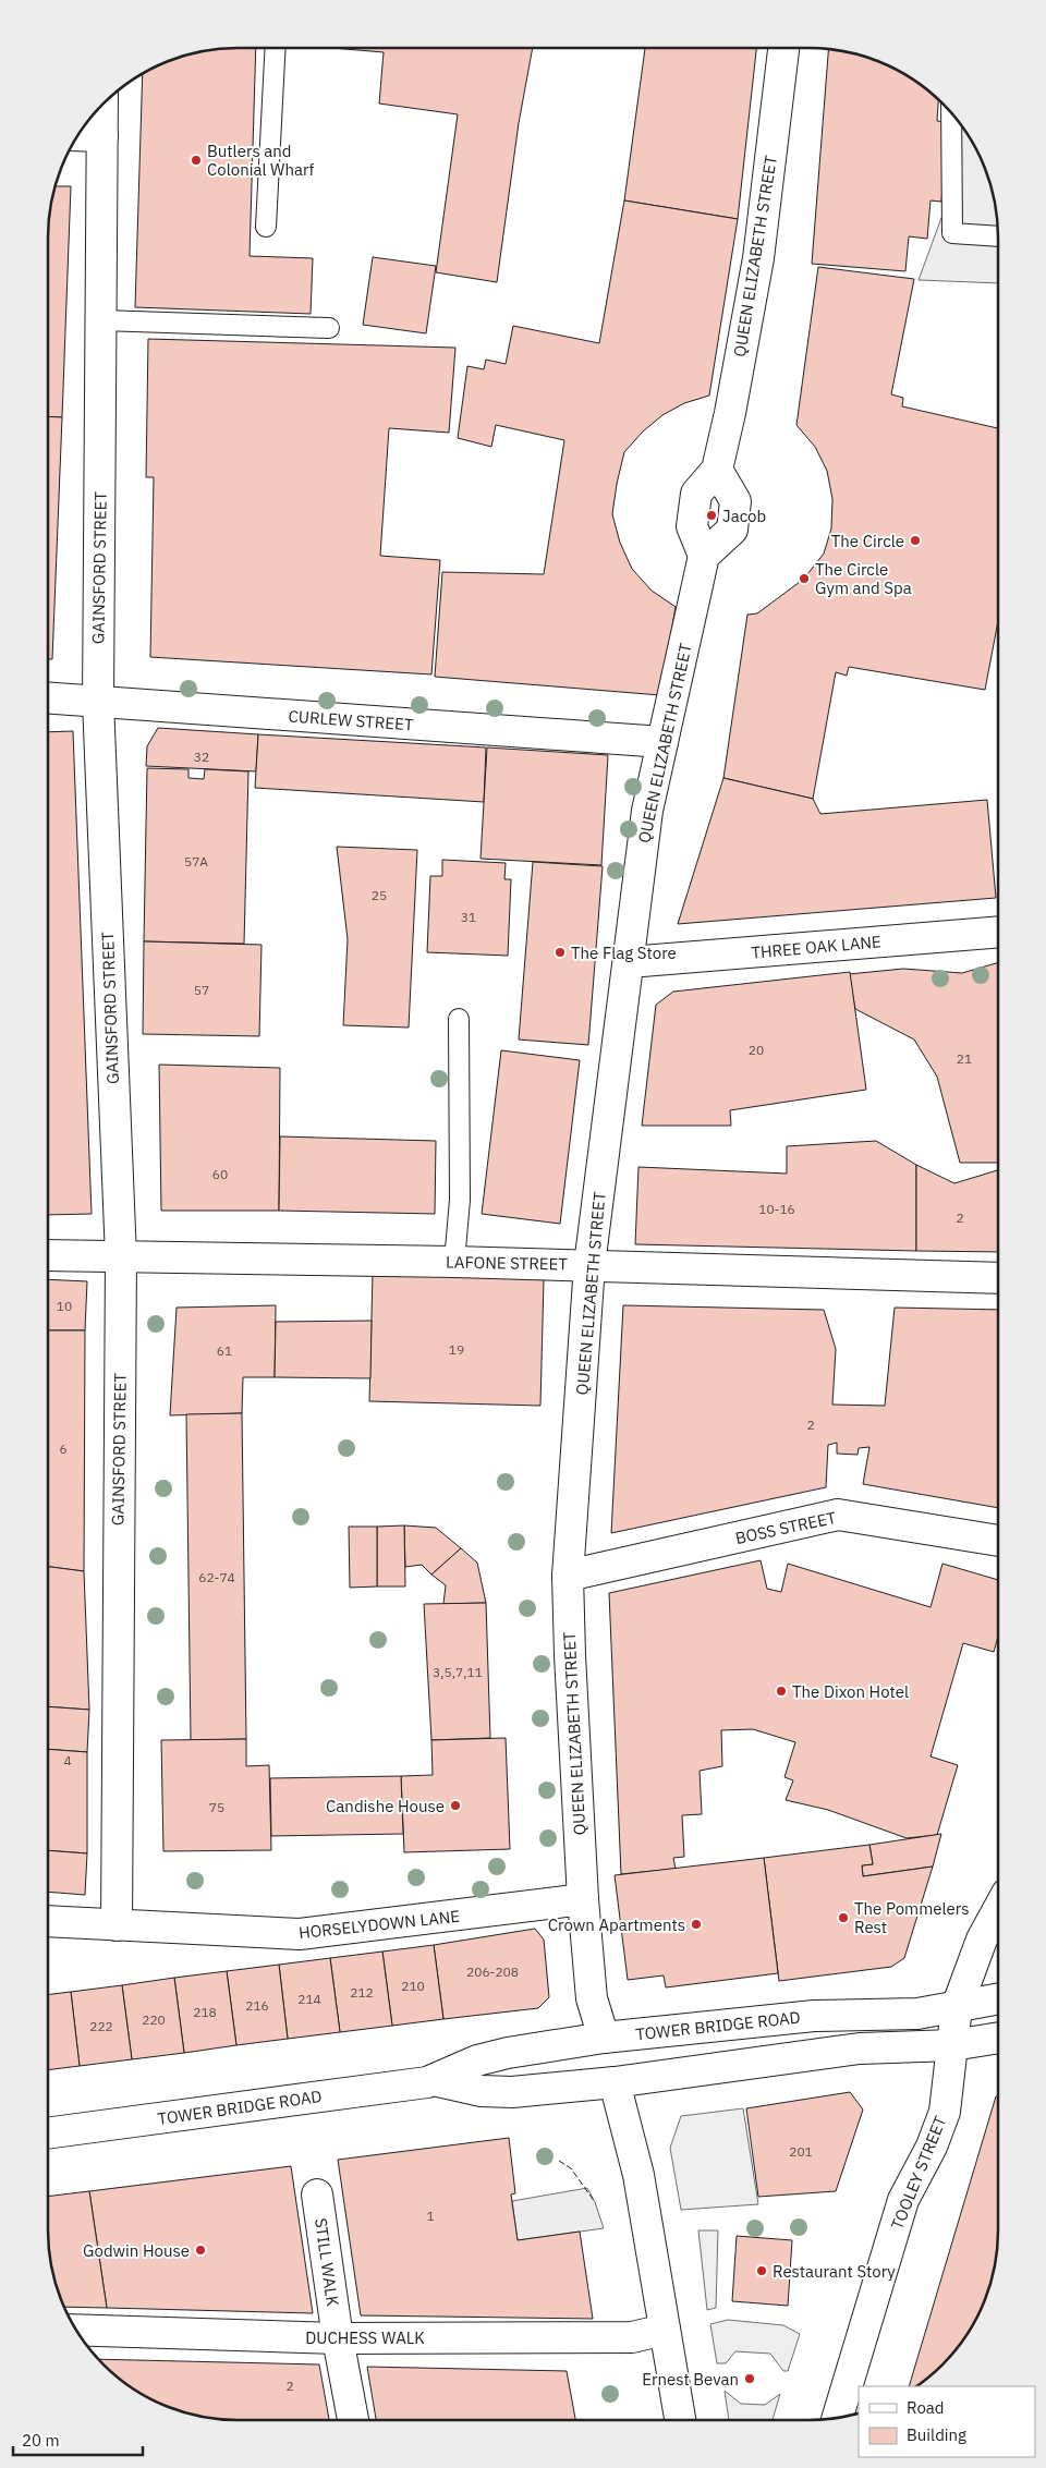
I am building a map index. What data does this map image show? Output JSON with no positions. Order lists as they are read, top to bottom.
{
  "streets": {
    "main road": [
      "QUEEN ELIZABETH STREET",
      "GAINSFORD STREET",
      "CURLEW STREET",
      "THREE OAK LANE",
      "LAFONE STREET",
      "BOSS STREET",
      "HORSELYDOWN LANE",
      "TOWER BRIDGE ROAD",
      "TOOLEY STREET",
      "STILL WALK",
      "DUCHESS WALK"
    ]
  },
  "crossings": [
    ["QUEEN ELIZABETH STREET", "CURLEW STREET"],
    ["QUEEN ELIZABETH STREET", "THREE OAK LANE"],
    ["QUEEN ELIZABETH STREET", "LAFONE STREET"],
    ["QUEEN ELIZABETH STREET", "BOSS STREET"],
    ["QUEEN ELIZABETH STREET", "HORSELYDOWN LANE"],
    ["QUEEN ELIZABETH STREET", "TOWER BRIDGE ROAD"],
    ["GAINSFORD STREET", "CURLEW STREET"],
    ["GAINSFORD STREET", "LAFONE STREET"],
    ["GAINSFORD STREET", "HORSELYDOWN LANE"],
    ["TOWER BRIDGE ROAD", "TOOLEY STREET"],
    ["STILL WALK", "DUCHESS WALK"]
  ],
  "places": [
    "Butlers and Colonial Wharf",
    "Jacob",
    "The Circle",
    "The Circle Gym and Spa",
    "The Flag Store",
    "The Dixon Hotel",
    "Candishe House",
    "The Pommelers Rest",
    "Crown Apartments",
    "Godwin House",
    "Restaurant Story",
    "Ernest Bevan"
  ],
  "house_numbers": [
    "32",
    "57A",
    "25",
    "31",
    "57",
    "20",
    "21",
    "60",
    "10-16",
    "2",
    "10",
    "19",
    "61",
    "2",
    "6",
    "62-74",
    "3,5,7,11",
    "4",
    "75",
    "206-208",
    "210",
    "212",
    "214",
    "216",
    "218",
    "220",
    "222",
    "201",
    "1",
    "2"
  ],
  "legend": ["Road", "Building"],
  "scale_bar": "20 m"
}
